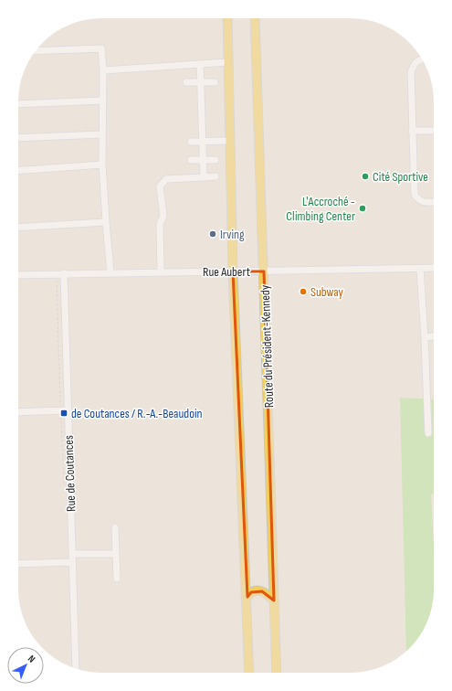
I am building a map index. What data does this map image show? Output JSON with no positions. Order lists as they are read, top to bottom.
{
  "streets": {
    "main road": ["Route du Président-Kennedy"],
    "street": ["Rue Aubert", "Rue de Coutances"]
  },
  "crossings": [
    ["Rue Aubert", "Route du Président-Kennedy"],
    ["Rue Aubert", "Rue de Coutances"]
  ],
  "places": {
    "other": [
      "Cité Sportive",
      "L'Accroché - Climbing Center",
      "Irving",
      "Subway"
    ],
    "transit": ["de Coutances / R.-A.-Beaudoin"]
  },
  "north": "top right"
}
